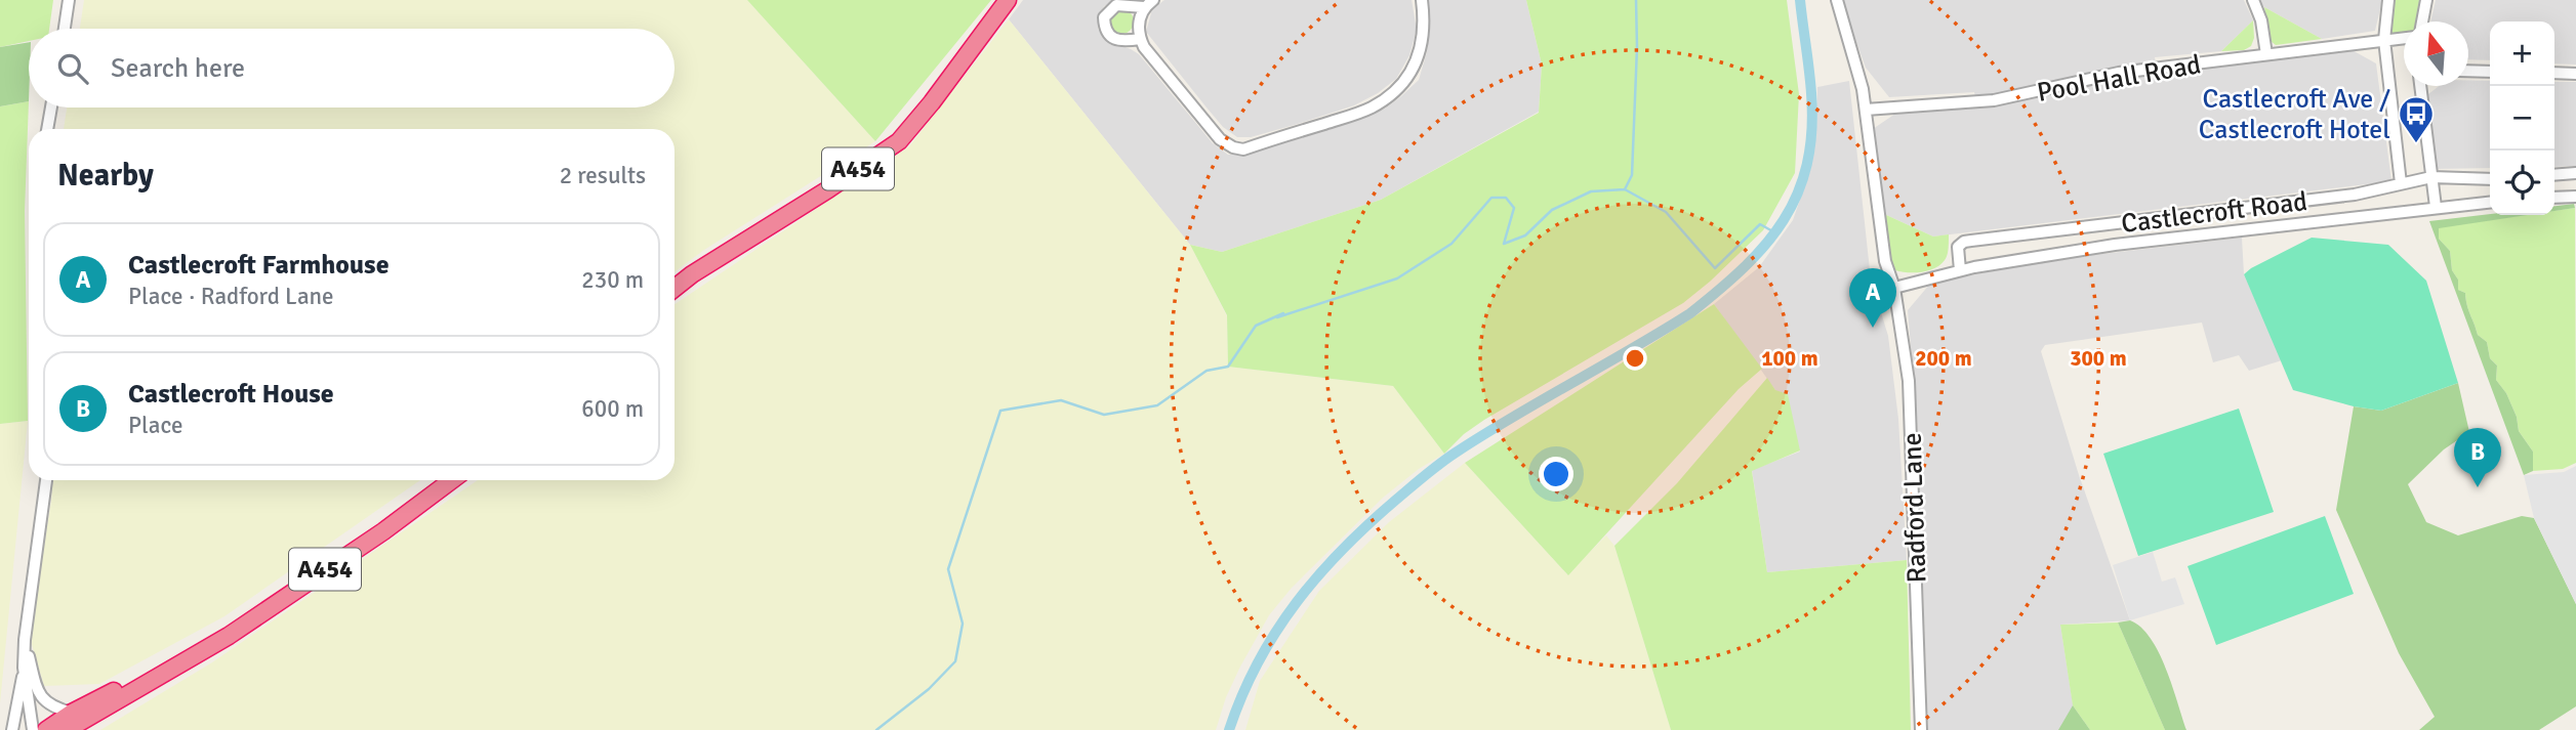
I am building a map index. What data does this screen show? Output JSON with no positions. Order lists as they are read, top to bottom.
{
  "streets": {
    "highway": ["A454"],
    "street": ["Pool Hall Road", "Castlecroft Road", "Radford Lane"]
  },
  "crossings": [
    ["Pool Hall Road", "Radford Lane"],
    ["Castlecroft Road", "Radford Lane"]
  ],
  "places": {
    "bus stop": ["Castlecroft Ave / Castlecroft Hotel"]
  },
  "north": "top",
  "page": {
    "map_buttons": ["+", "−"],
    "search": "Search here",
    "heading": ["Nearby", "2 results"],
    "list": [
      {
        "mark": "A",
        "name": "Castlecroft Farmhouse",
        "note": "Place · Radford Lane",
        "value": "230 m"
      },
      {
        "mark": "B",
        "name": "Castlecroft House",
        "note": "Place",
        "value": "600 m"
      }
    ],
    "pins": ["A", "B"]
  },
  "rings": ["100 m", "200 m", "300 m"]
}
